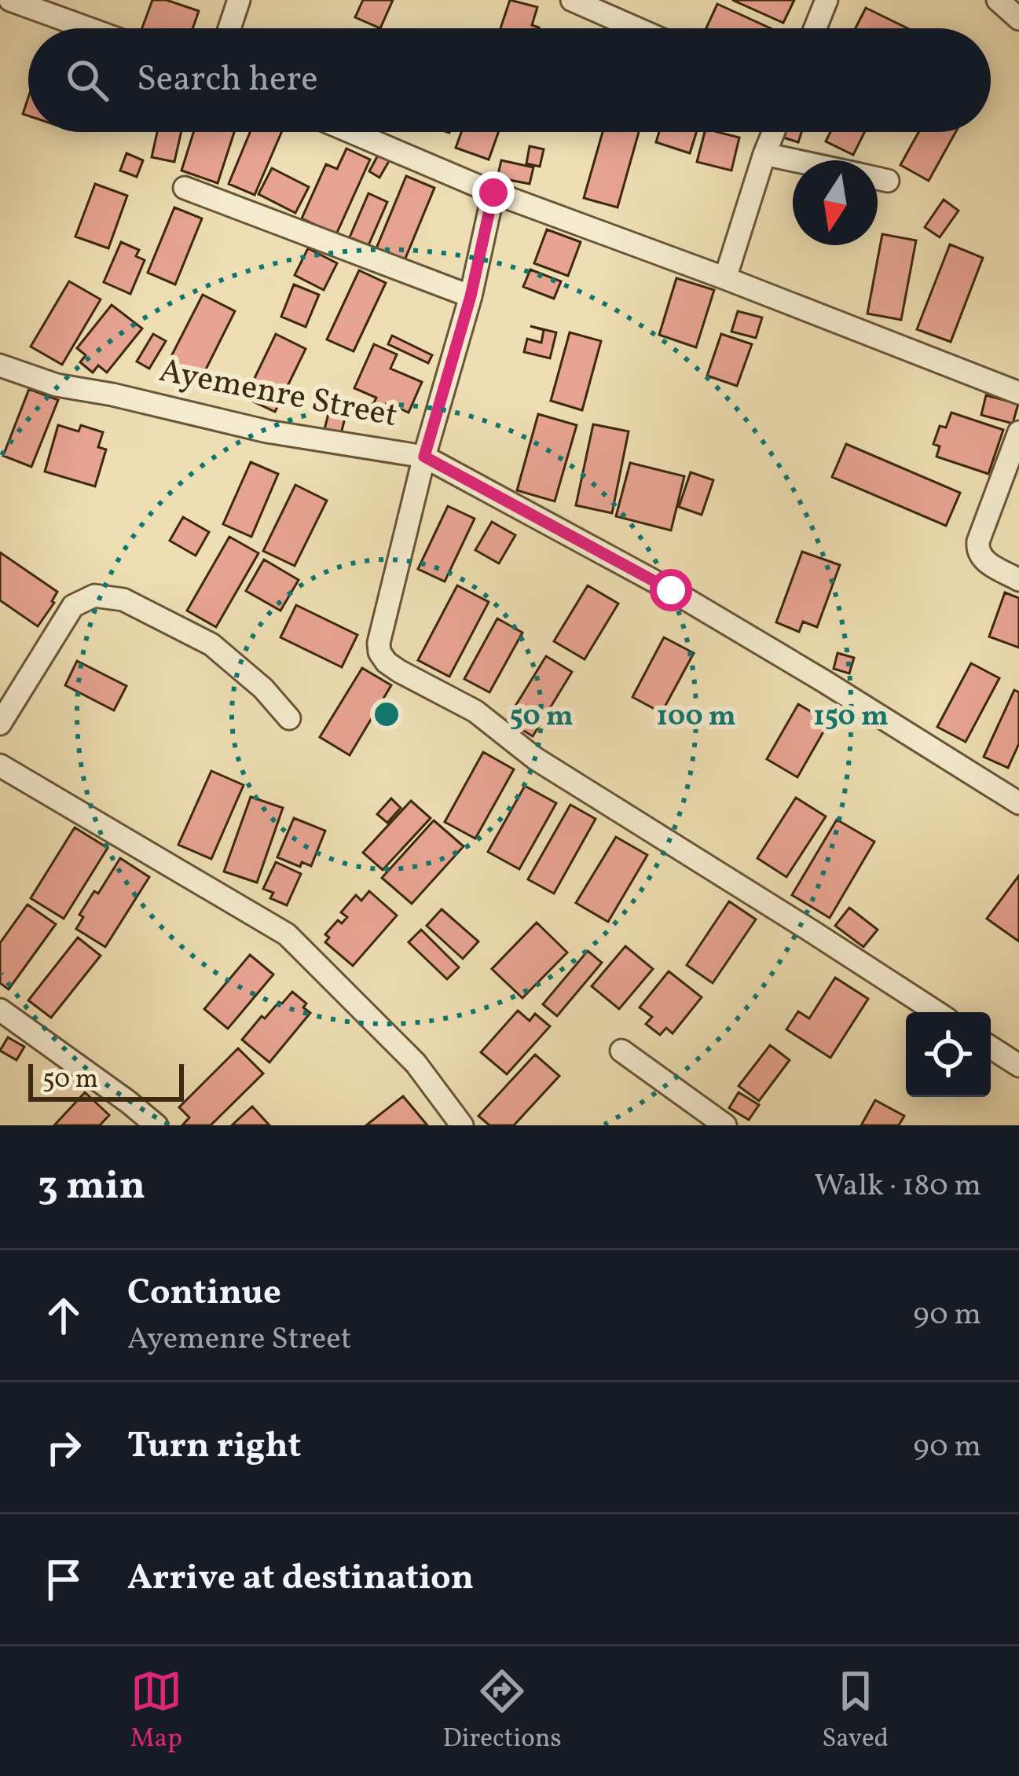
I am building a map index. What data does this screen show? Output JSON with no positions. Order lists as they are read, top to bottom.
{
  "streets": {
    "street": ["Ayemenre Street"]
  },
  "scale_bar": "50 m",
  "north": "bottom",
  "page": {
    "search": "Search here",
    "scale": "50 m",
    "heading": ["3 min", "Walk · 180 m"],
    "list": [
      ["Continue", "Ayemenre Street", "90 m"],
      ["Turn right", "90 m"],
      "Arrive at destination"
    ],
    "nav": ["Map", "Directions", "Saved"]
  },
  "rings": ["50 m", "100 m", "150 m"]
}
